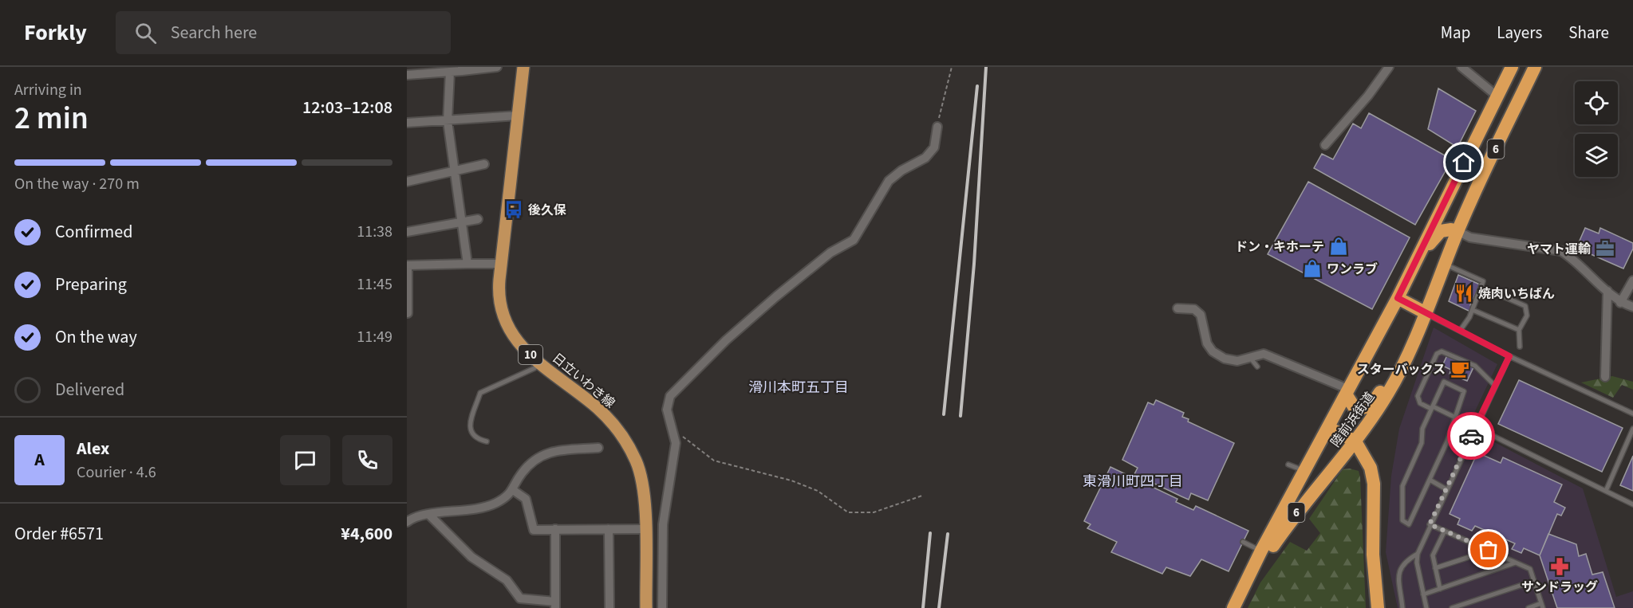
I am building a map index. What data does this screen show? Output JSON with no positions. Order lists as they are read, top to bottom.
{
  "streets": {
    "highway": ["6", "陸前浜街道"],
    "main road": ["10", "日立いわき線"]
  },
  "districts": ["滑川本町五丁目", "東滑川町四丁目"],
  "places": {
    "bus stop": ["後久保"],
    "shop": ["ドン・キホーテ", "ワンラブ"],
    "office": ["ヤマト運輸"],
    "restaurant": ["焼肉いちばん"],
    "cafe": ["スターバックス"],
    "pharmacy": ["サンドラッグ"]
  },
  "page": {
    "header": "Forkly",
    "search": "Search here",
    "nav": ["Map", "Layers", "Share"],
    "heading": ["2 min", "Arriving in", "12:03–12:08"],
    "panel": [
      "Alex",
      "Courier · 4.6",
      "Order #6571",
      "¥4,600"
    ],
    "bar": "On the way · 270 m",
    "list": [
      ["Confirmed", "11:38"],
      ["Preparing", "11:45"],
      ["On the way", "11:49"],
      "Delivered"
    ],
    "round": "A"
  }
}
